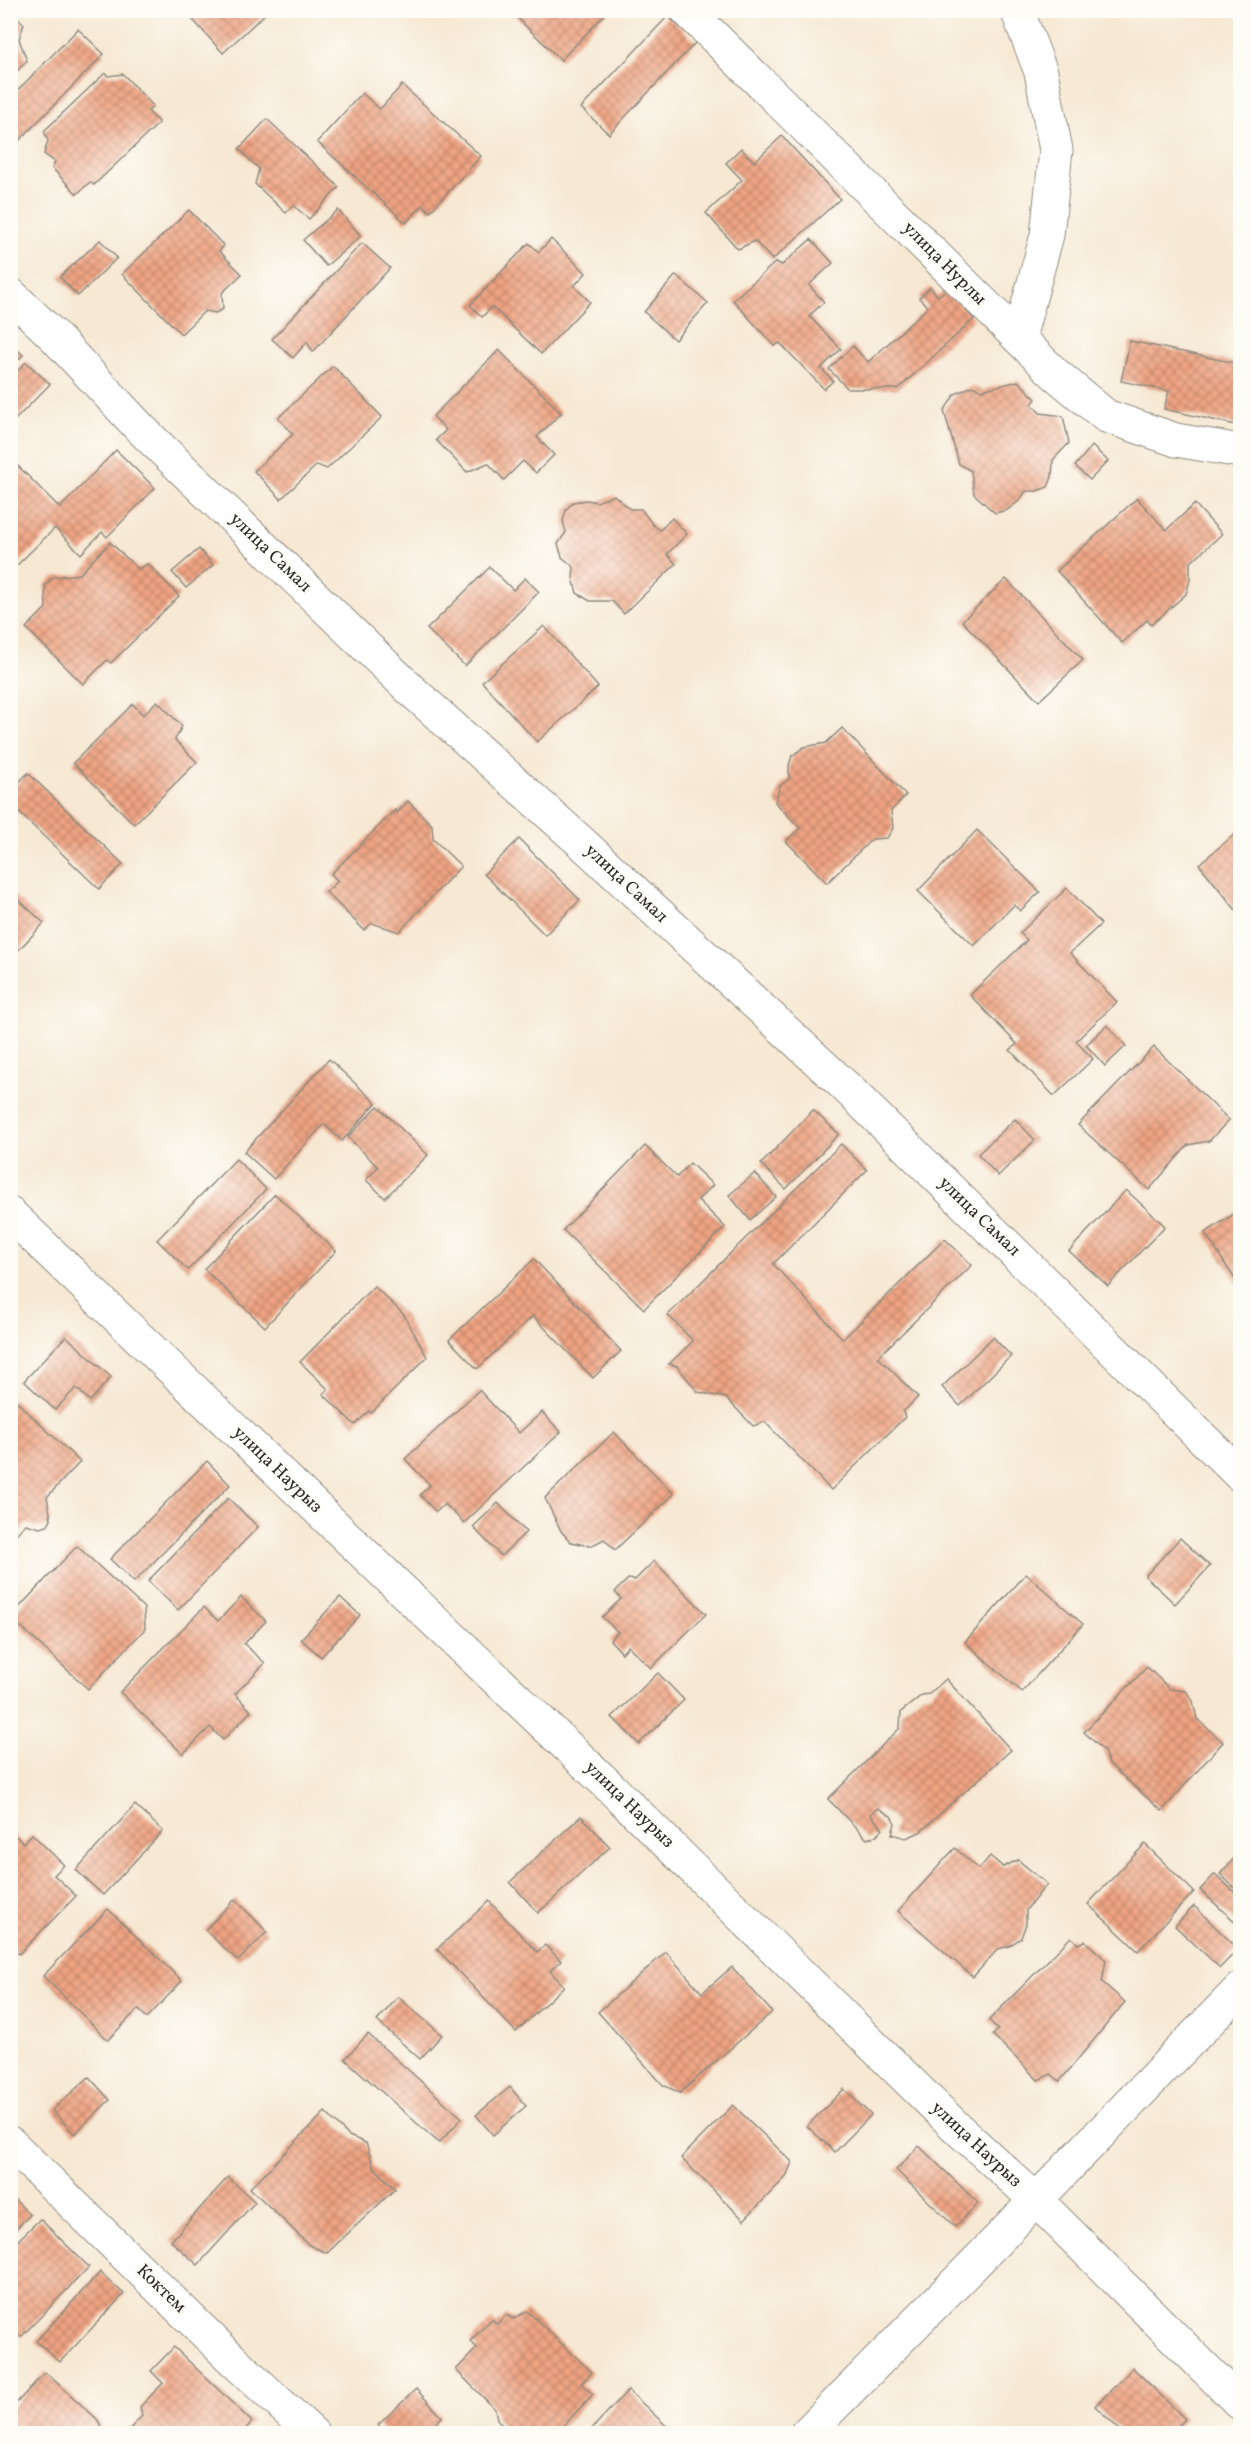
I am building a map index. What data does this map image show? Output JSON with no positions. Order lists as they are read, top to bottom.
{
  "streets": {
    "street": [
      "улица Нурлы",
      "улица Самал",
      "улица Наурыз",
      "Коктем"
    ]
  }
}
